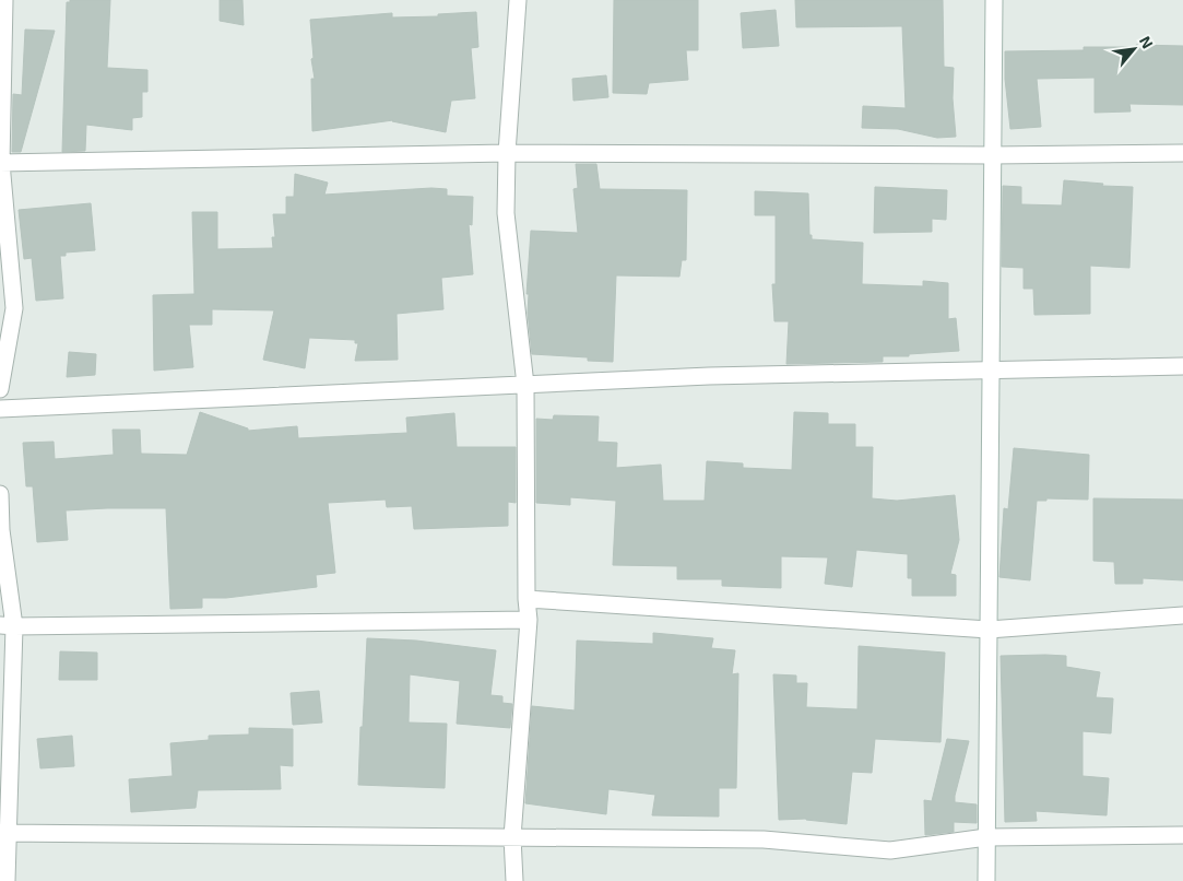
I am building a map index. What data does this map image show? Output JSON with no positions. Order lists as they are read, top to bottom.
{
  "north": "top right"
}
